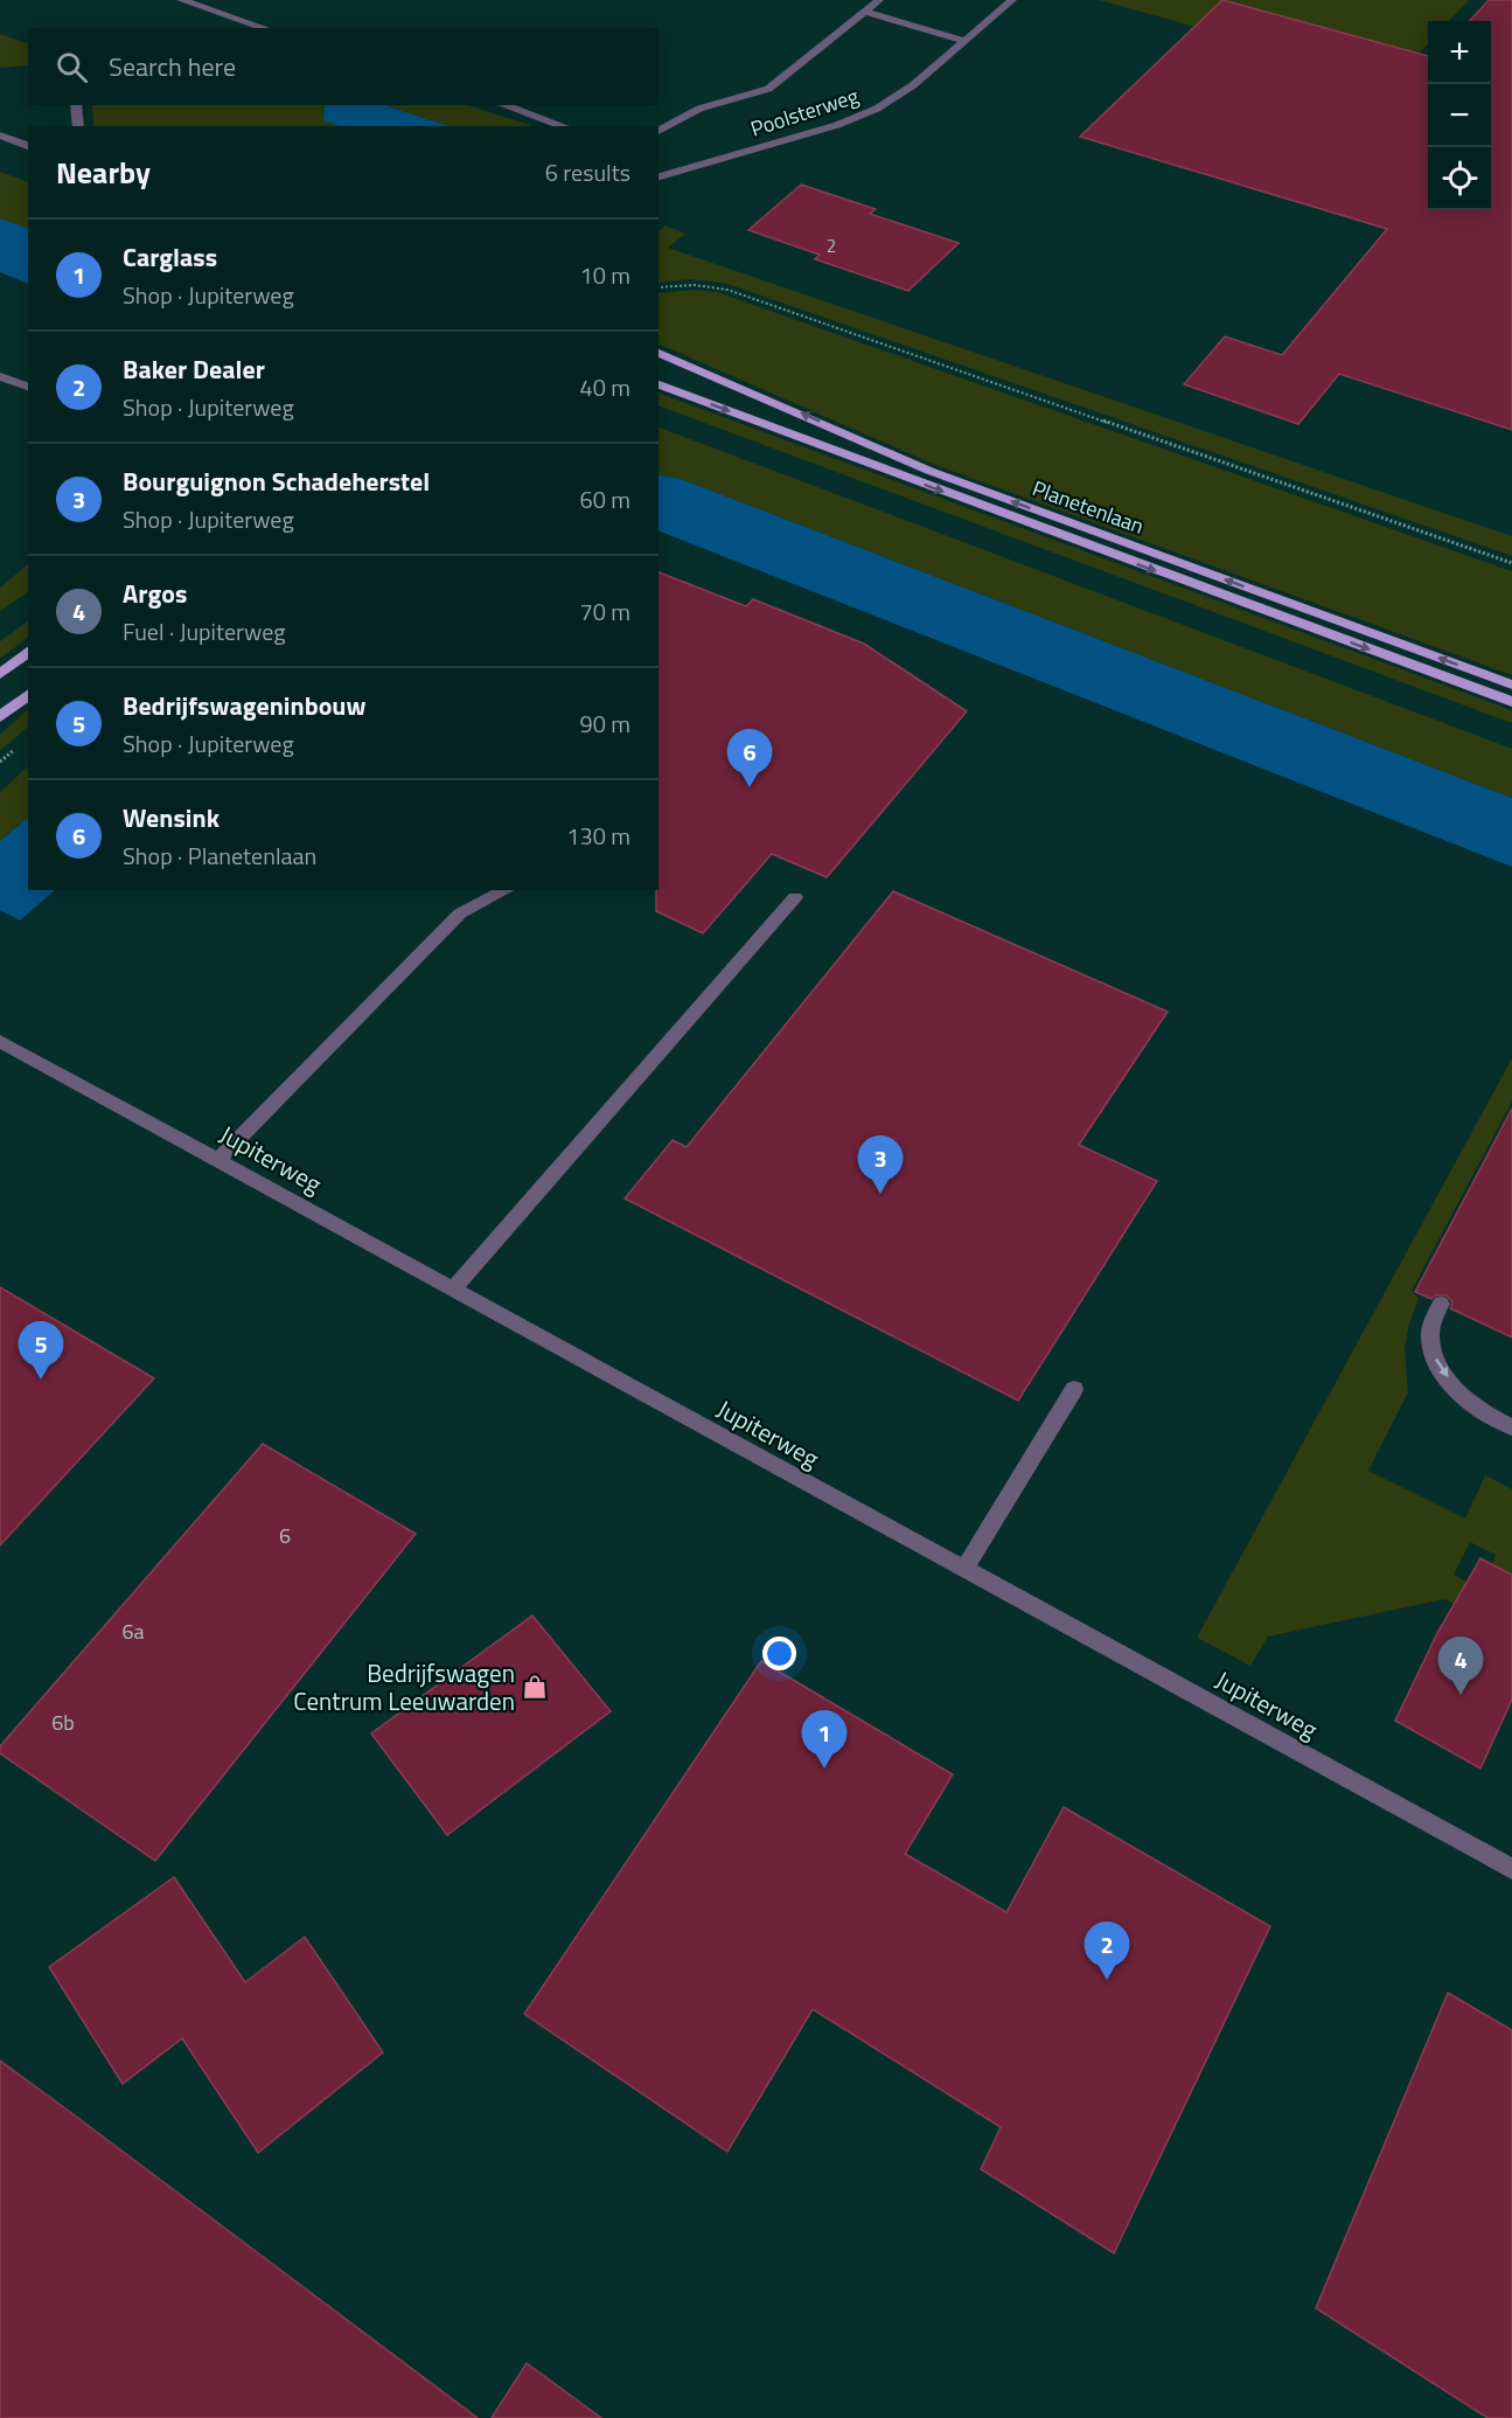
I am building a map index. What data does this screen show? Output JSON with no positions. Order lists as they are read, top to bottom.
{
  "streets": {
    "main road": ["Planetenlaan"],
    "street": ["Poolsterweg", "Jupiterweg"]
  },
  "places": {
    "shop": ["Bedrijfswagen Centrum Leeuwarden"]
  },
  "house_numbers": [
    "2",
    "6",
    "6a",
    "6b"
  ],
  "page": {
    "map_buttons": ["+", "−"],
    "search": "Search here",
    "heading": ["Nearby", "6 results"],
    "list": [
      {
        "mark": "1",
        "name": "Carglass",
        "note": "Shop · Jupiterweg",
        "value": "10 m"
      },
      {
        "mark": "2",
        "name": "Baker Dealer",
        "note": "Shop · Jupiterweg",
        "value": "40 m"
      },
      {
        "mark": "3",
        "name": "Bourguignon Schadeherstel",
        "note": "Shop · Jupiterweg",
        "value": "60 m"
      },
      {
        "mark": "4",
        "name": "Argos",
        "note": "Fuel · Jupiterweg",
        "value": "70 m"
      },
      {
        "mark": "5",
        "name": "Bedrijfswageninbouw",
        "note": "Shop · Jupiterweg",
        "value": "90 m"
      },
      {
        "mark": "6",
        "name": "Wensink",
        "note": "Shop · Planetenlaan",
        "value": "130 m"
      }
    ],
    "pins": [
      "6",
      "3",
      "5",
      "4",
      "1",
      "2"
    ]
  }
}
